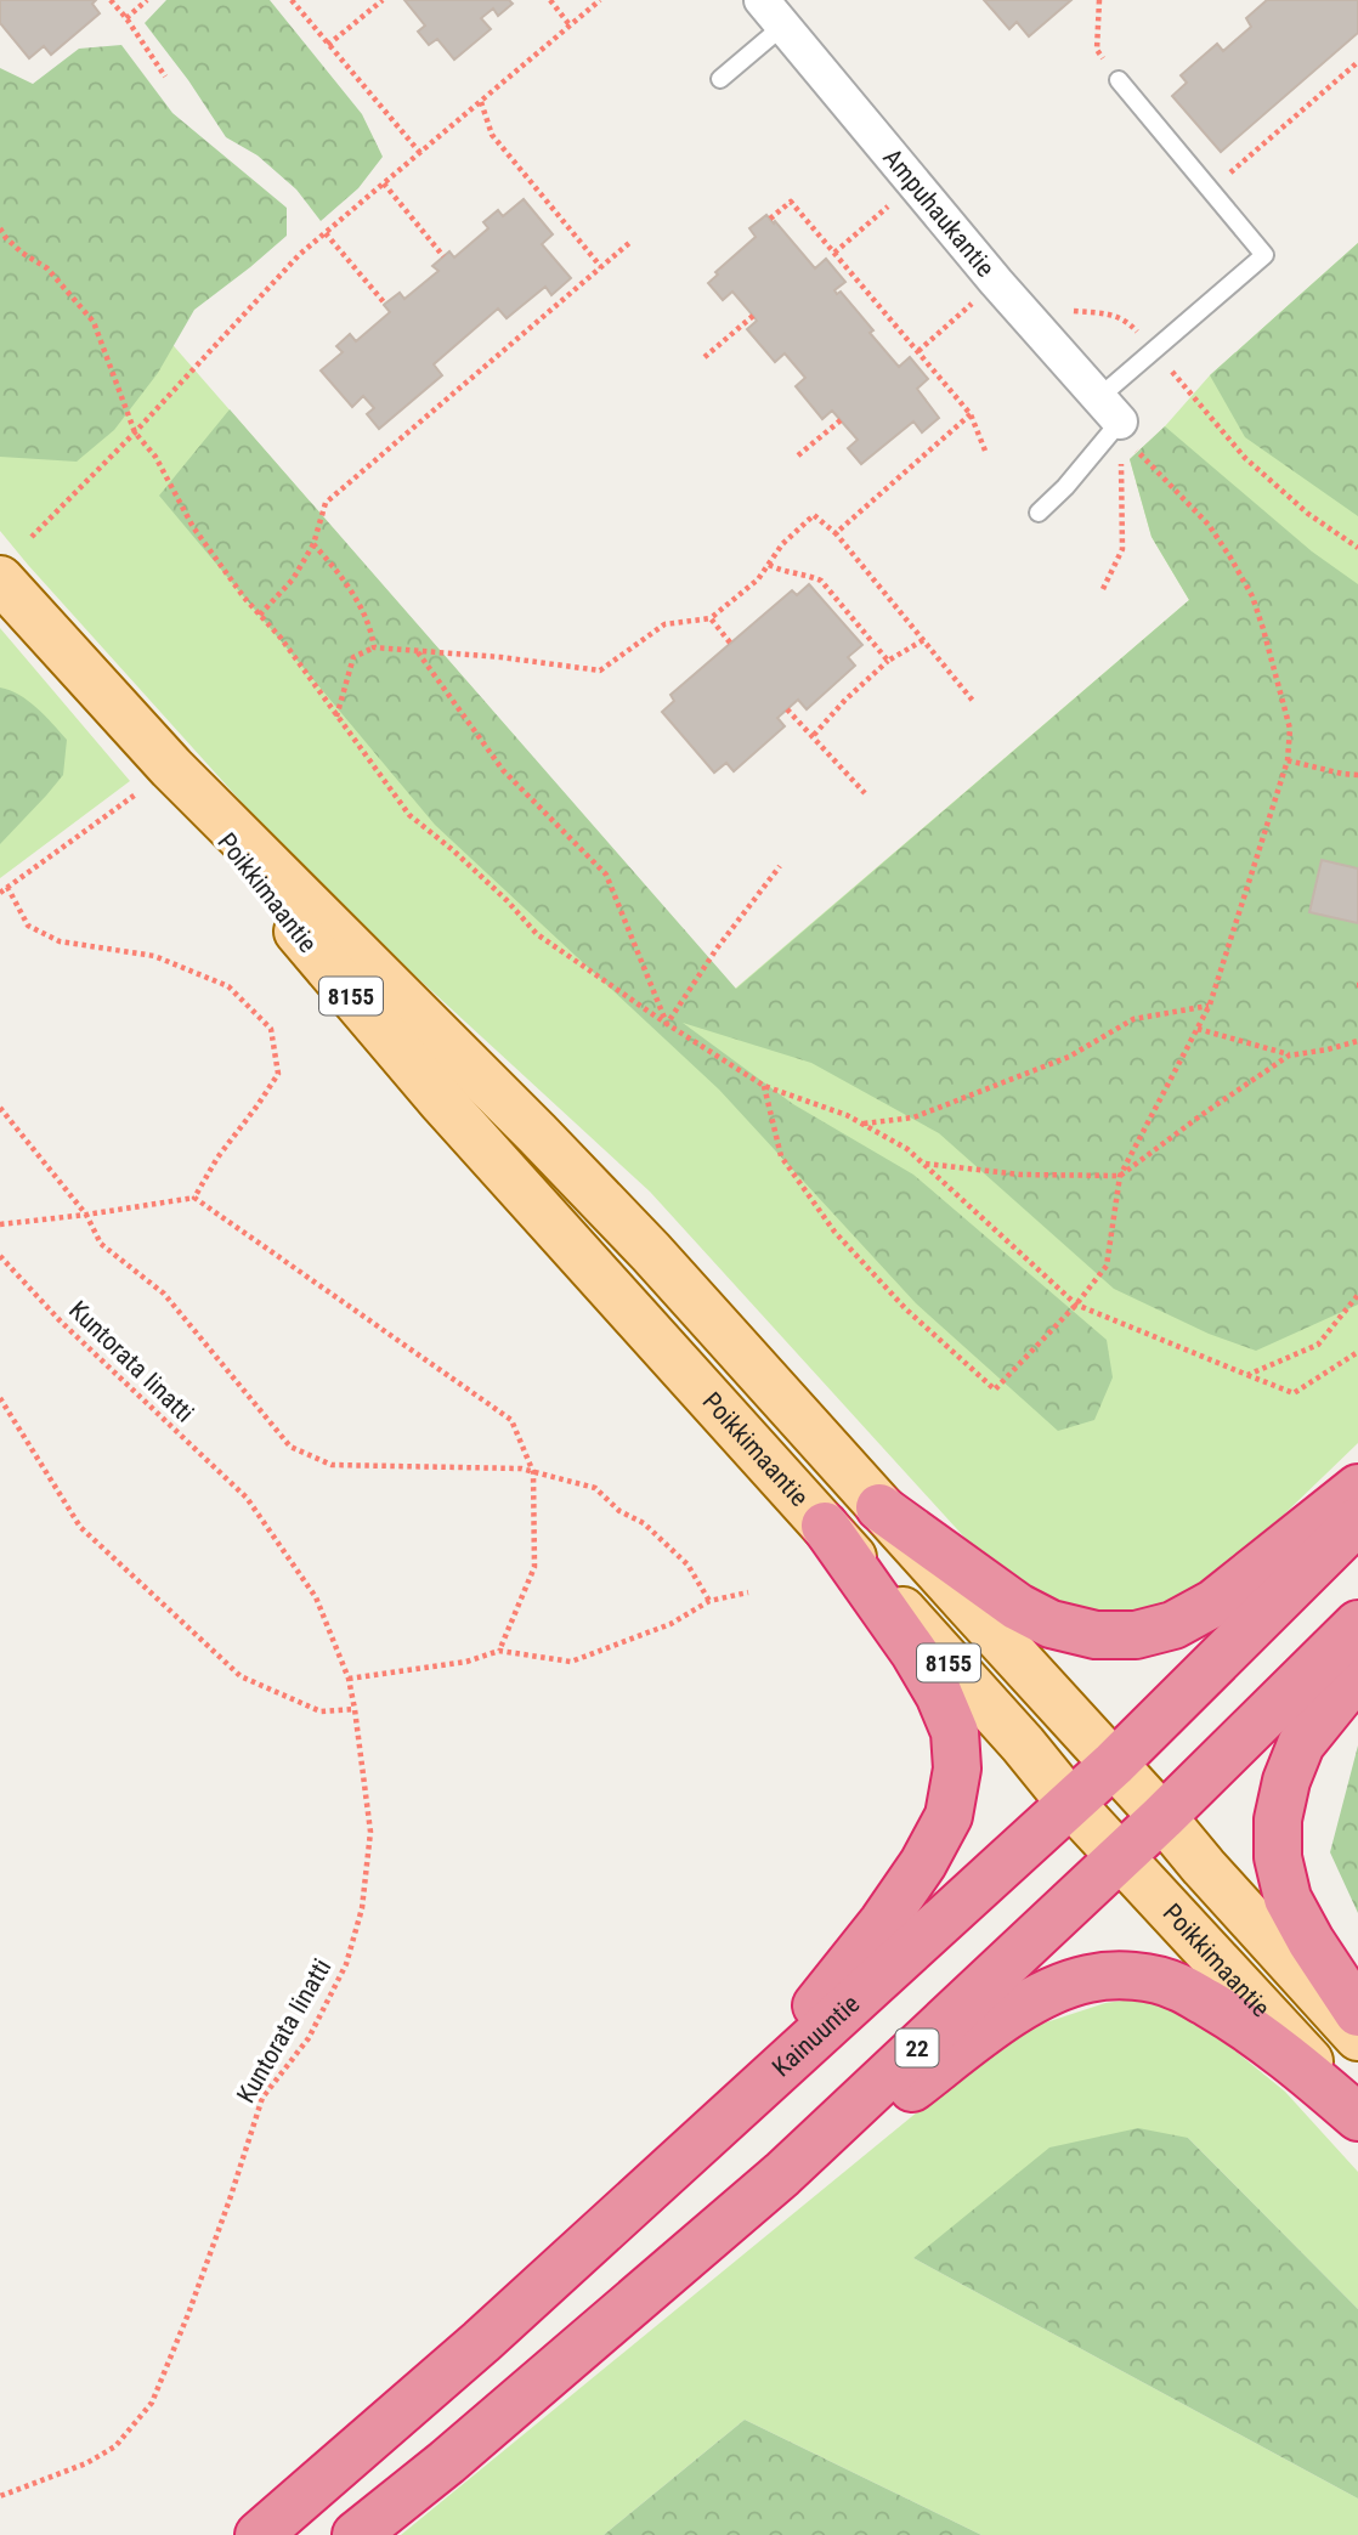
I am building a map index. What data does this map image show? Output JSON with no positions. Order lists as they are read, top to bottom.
{
  "streets": {
    "highway": ["Kainuuntie", "22"],
    "main road": ["Poikkimaantie", "8155"],
    "street": ["Ampuhaukantie"],
    "path": ["Kuntorata Iinatti"]
  },
  "crossings": [
    ["Poikkimaantie", "Kainuuntie"],
    ["Poikkimaantie", "22"]
  ]
}
